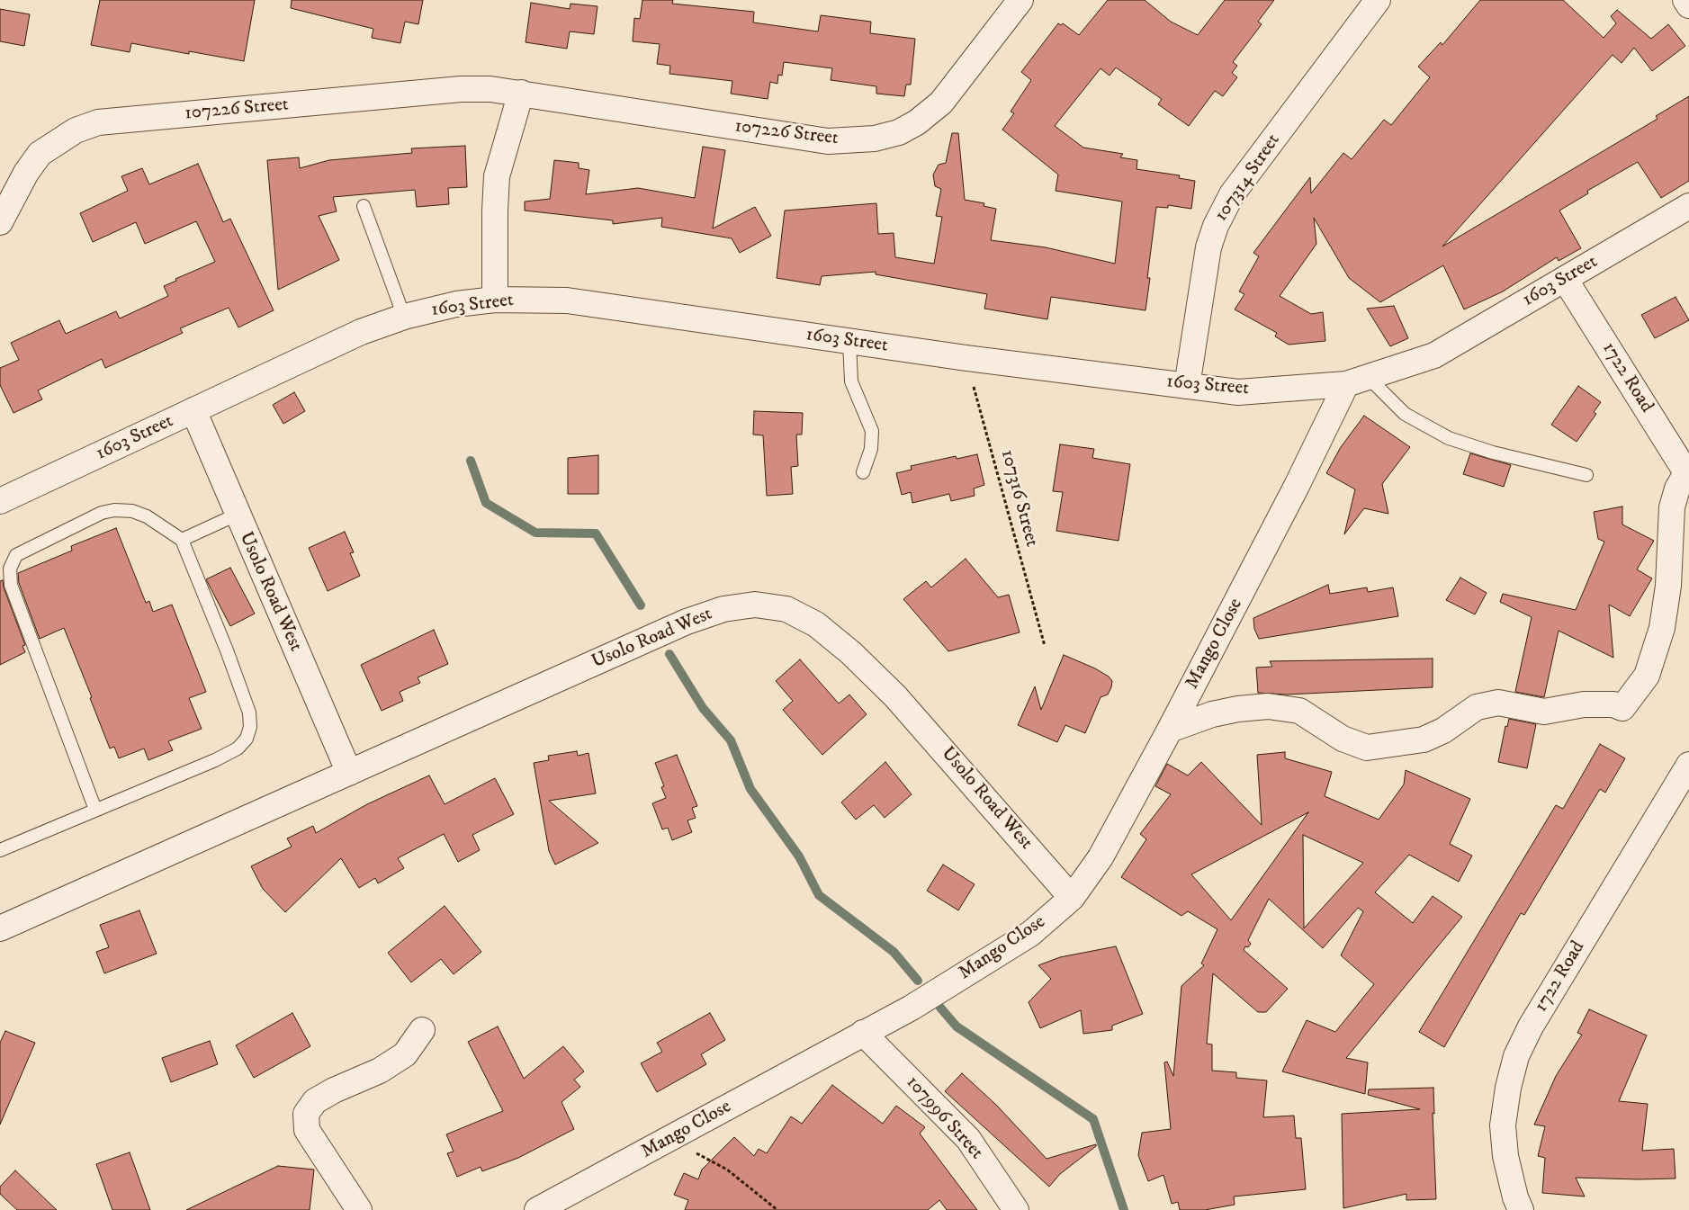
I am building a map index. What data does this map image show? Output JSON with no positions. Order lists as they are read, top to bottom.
{
  "streets": {
    "street": [
      "107226 Street",
      "107314 Street",
      "1603 Street",
      "1722 Road",
      "Usolo Road West",
      "Mango Close",
      "107996 Street"
    ],
    "path": ["107316 Street"]
  },
  "crossings": [
    ["107314 Street", "1603 Street"],
    ["1603 Street", "1722 Road"],
    ["1603 Street", "107316 Street"],
    ["1603 Street", "Usolo Road West"],
    ["1603 Street", "Mango Close"],
    ["Usolo Road West", "Mango Close"],
    ["Mango Close", "107996 Street"]
  ]
}
